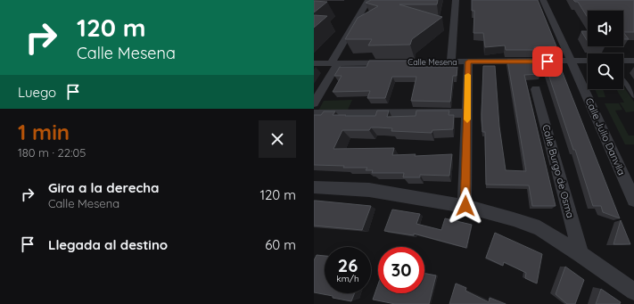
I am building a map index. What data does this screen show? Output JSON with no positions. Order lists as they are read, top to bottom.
{
  "streets": {
    "street": ["Calle Mesena", "Calle Julio Danvila", "Calle Burgo de Osma"]
  },
  "crossings": [
    ["Calle Mesena", "Calle Julio Danvila"]
  ],
  "page": {
    "turn": ["120 m", "Calle Mesena"],
    "then": "Luego",
    "heading": ["1 min", "180 m · 22:05"],
    "list": [
      {
        "name": "Gira a la derecha",
        "note": "Calle Mesena",
        "value": "120 m"
      },
      {
        "name": "Llegada al destino",
        "value": "60 m"
      }
    ],
    "speed": "26 km/h",
    "limit": "30"
  }
}
